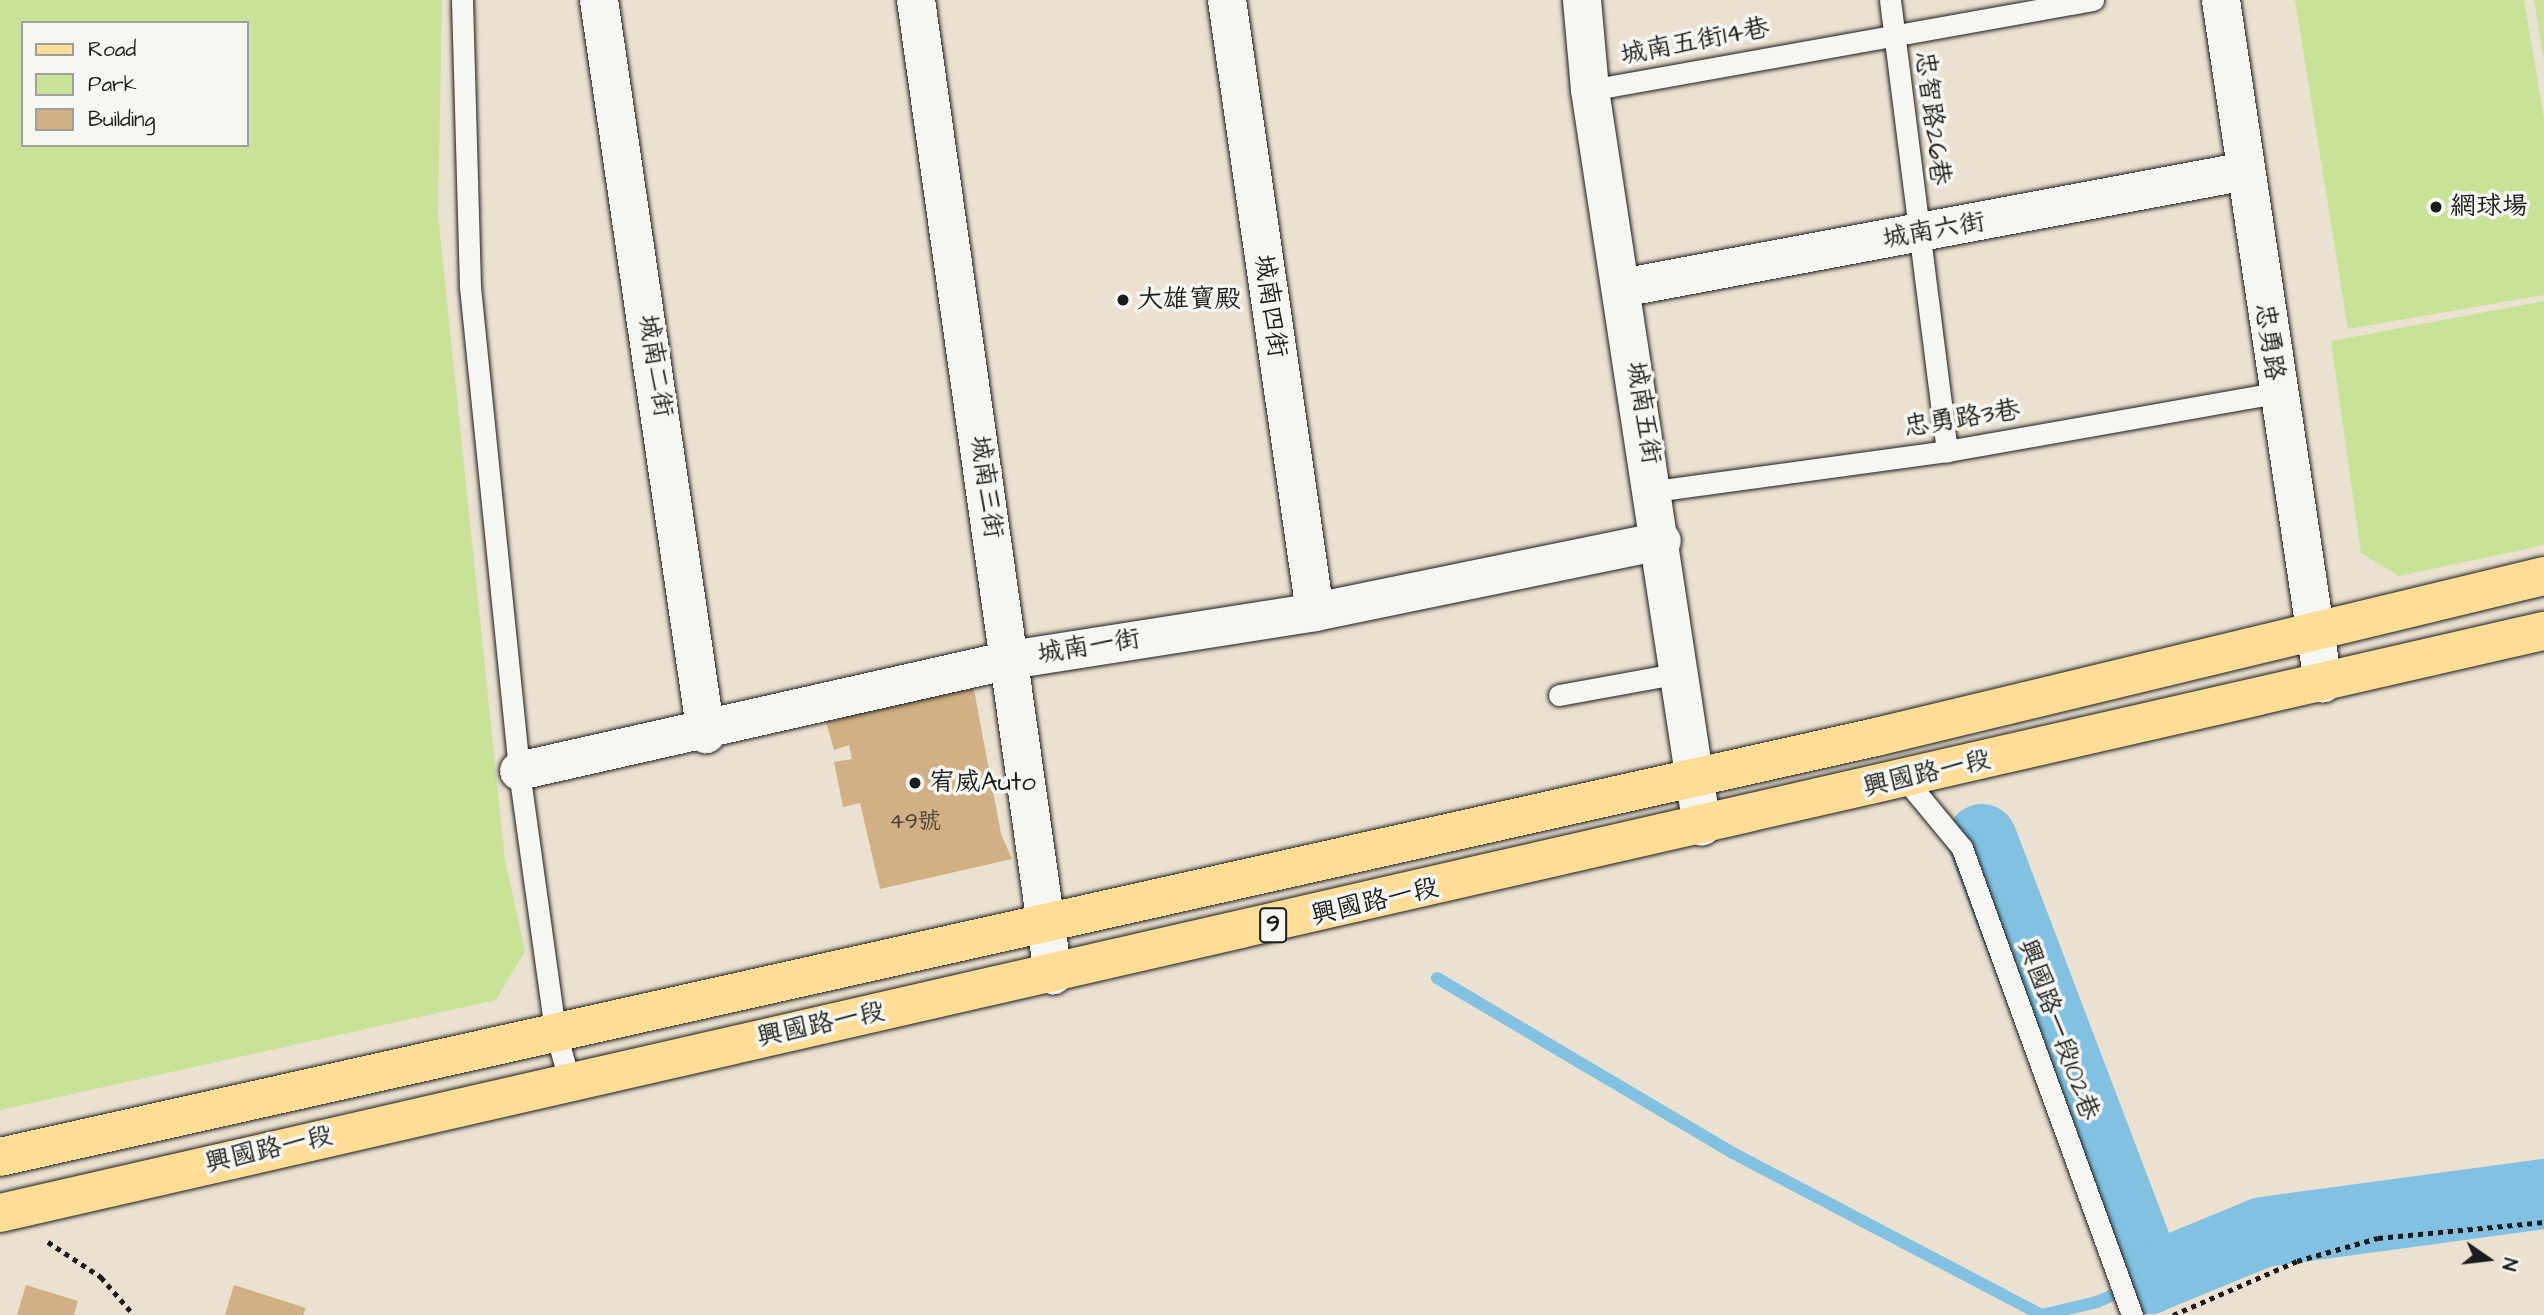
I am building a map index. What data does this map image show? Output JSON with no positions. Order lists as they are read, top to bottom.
{
  "streets": {
    "main road": ["興國路一段", "9"],
    "street": [
      "城南六街",
      "城南四街",
      "忠勇路",
      "城南二街",
      "城南五街",
      "城南三街",
      "城南一街"
    ],
    "lane": [
      "城南五街14巷",
      "忠智路26巷",
      "忠勇路3巷",
      "興國路一段102巷"
    ]
  },
  "crossings": [
    ["城南五街14巷", "忠智路26巷"],
    ["城南五街14巷", "城南五街"],
    ["忠智路26巷", "城南六街"],
    ["忠智路26巷", "忠勇路3巷"],
    ["城南六街", "忠勇路"],
    ["城南六街", "城南五街"],
    ["城南四街", "城南一街"],
    ["忠勇路", "忠勇路3巷"],
    ["忠勇路", "興國路一段"],
    ["城南二街", "城南一街"],
    ["城南五街", "忠勇路3巷"],
    ["城南五街", "城南一街"],
    ["城南五街", "興國路一段"],
    ["城南三街", "城南一街"],
    ["城南三街", "興國路一段"],
    ["興國路一段", "興國路一段102巷"]
  ],
  "places": ["網球場", "大雄寶殿", "宥威Auto"],
  "house_numbers": ["49號"],
  "legend": ["Road", "Park", "Building"],
  "north": "right"
}
